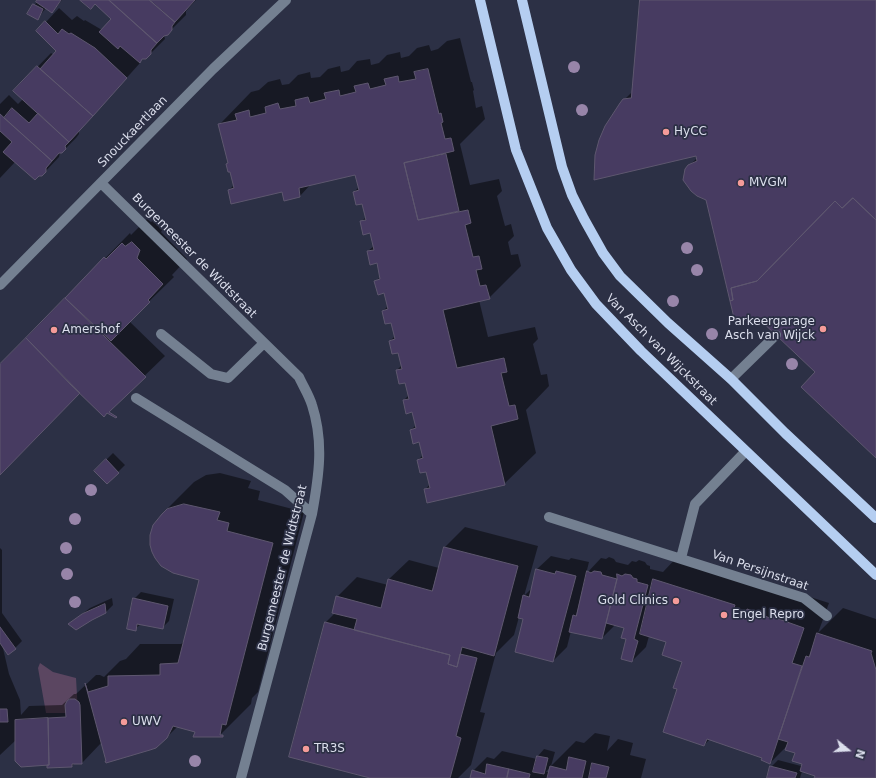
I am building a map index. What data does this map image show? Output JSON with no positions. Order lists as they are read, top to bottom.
{
  "streets": {
    "main road": ["Van Asch van Wijckstraat"],
    "street": ["Snouckaertlaan", "Burgemeester de Widtstraat", "Van Persijnstraat"]
  },
  "crossings": [
    ["Snouckaertlaan", "Burgemeester de Widtstraat"]
  ],
  "places": [
    "HyCC",
    "MVGM",
    "Parkeergarage Asch van Wijck",
    "Amershof",
    "Gold Clinics",
    "Engel Repro",
    "UWV",
    "TR3S"
  ],
  "north": "right"
}
